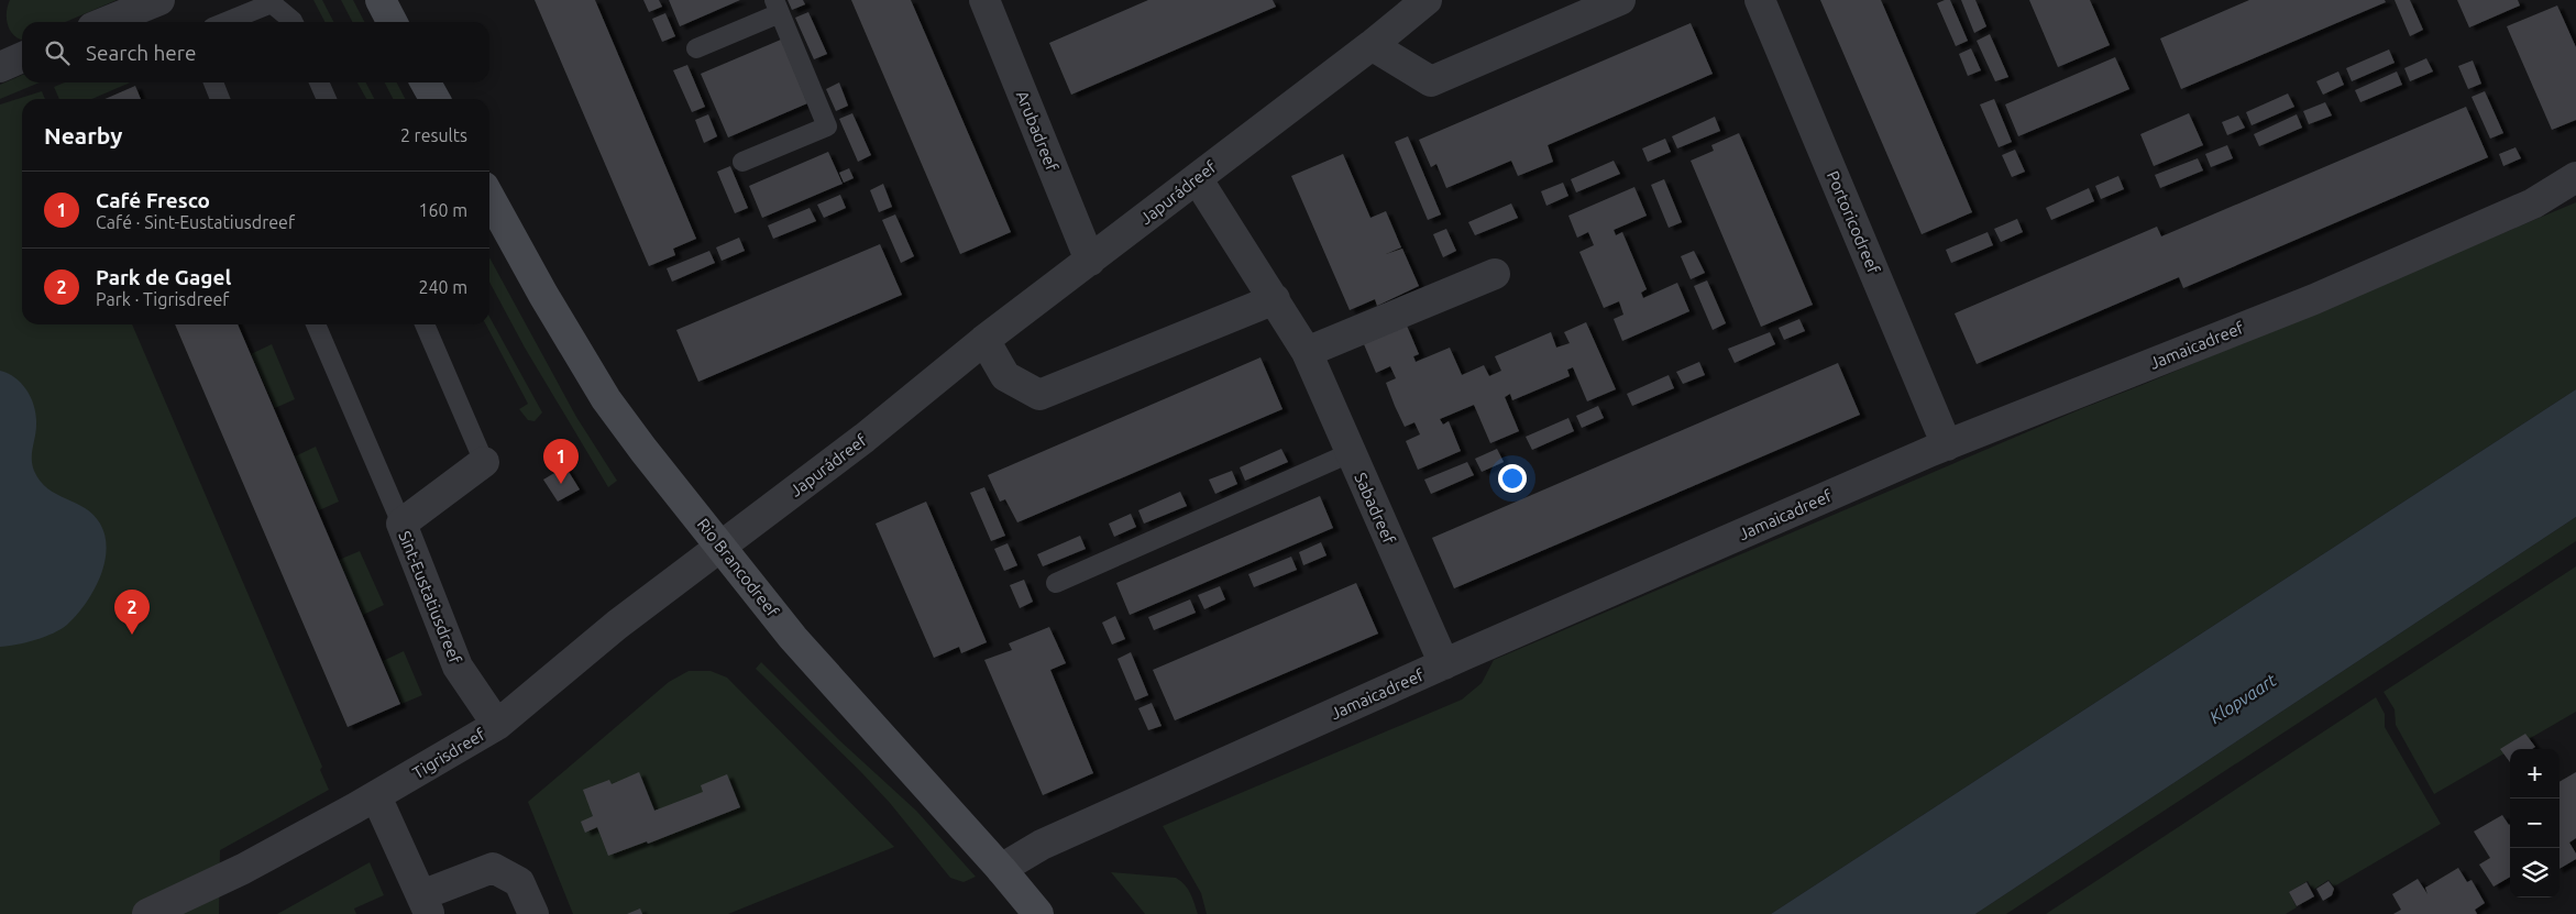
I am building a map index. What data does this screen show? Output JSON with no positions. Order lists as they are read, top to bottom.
{
  "streets": {
    "street": [
      "Arubadreef",
      "Japurádreef",
      "Portoricodreef",
      "Jamaicadreef",
      "Sabadreef",
      "Rio Brancodreef",
      "Sint-Eustatiusdreef",
      "Tigrisdreef"
    ]
  },
  "crossings": [
    ["Arubadreef", "Japurádreef"],
    ["Japurádreef", "Sabadreef"],
    ["Japurádreef", "Rio Brancodreef"],
    ["Japurádreef", "Tigrisdreef"],
    ["Portoricodreef", "Jamaicadreef"],
    ["Jamaicadreef", "Sabadreef"],
    ["Jamaicadreef", "Rio Brancodreef"],
    ["Rio Brancodreef", "Tigrisdreef"],
    ["Sint-Eustatiusdreef", "Tigrisdreef"]
  ],
  "water": ["Klopvaart"],
  "page": {
    "search": "Search here",
    "heading": ["Nearby", "2 results"],
    "list": [
      {
        "mark": "1",
        "name": "Café Fresco",
        "note": "Café · Sint-Eustatiusdreef",
        "value": "160 m"
      },
      {
        "mark": "2",
        "name": "Park de Gagel",
        "note": "Park · Tigrisdreef",
        "value": "240 m"
      }
    ],
    "pins": ["1", "2"],
    "map_buttons": ["+", "−"]
  }
}
